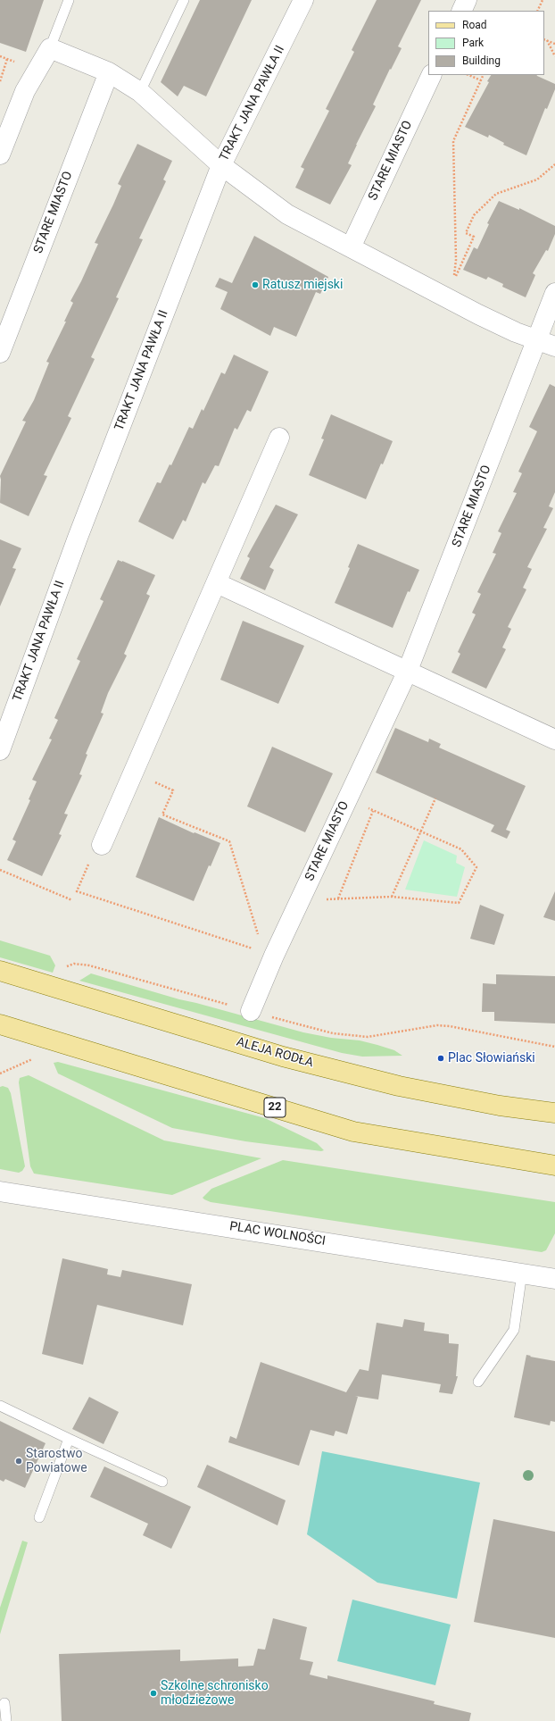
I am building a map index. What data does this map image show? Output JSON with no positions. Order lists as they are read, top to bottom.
{
  "streets": {
    "main road": ["ALEJA RODŁA", "22"],
    "street": ["TRAKT JANA PAWŁA II", "STARE MIASTO", "PLAC WOLNOŚCI"]
  },
  "places": [
    "Ratusz miejski",
    "Plac Słowiański",
    "Starostwo Powiatowe",
    "Szkolne schronisko młodzieżowe"
  ],
  "legend": ["Road", "Park", "Building"]
}
